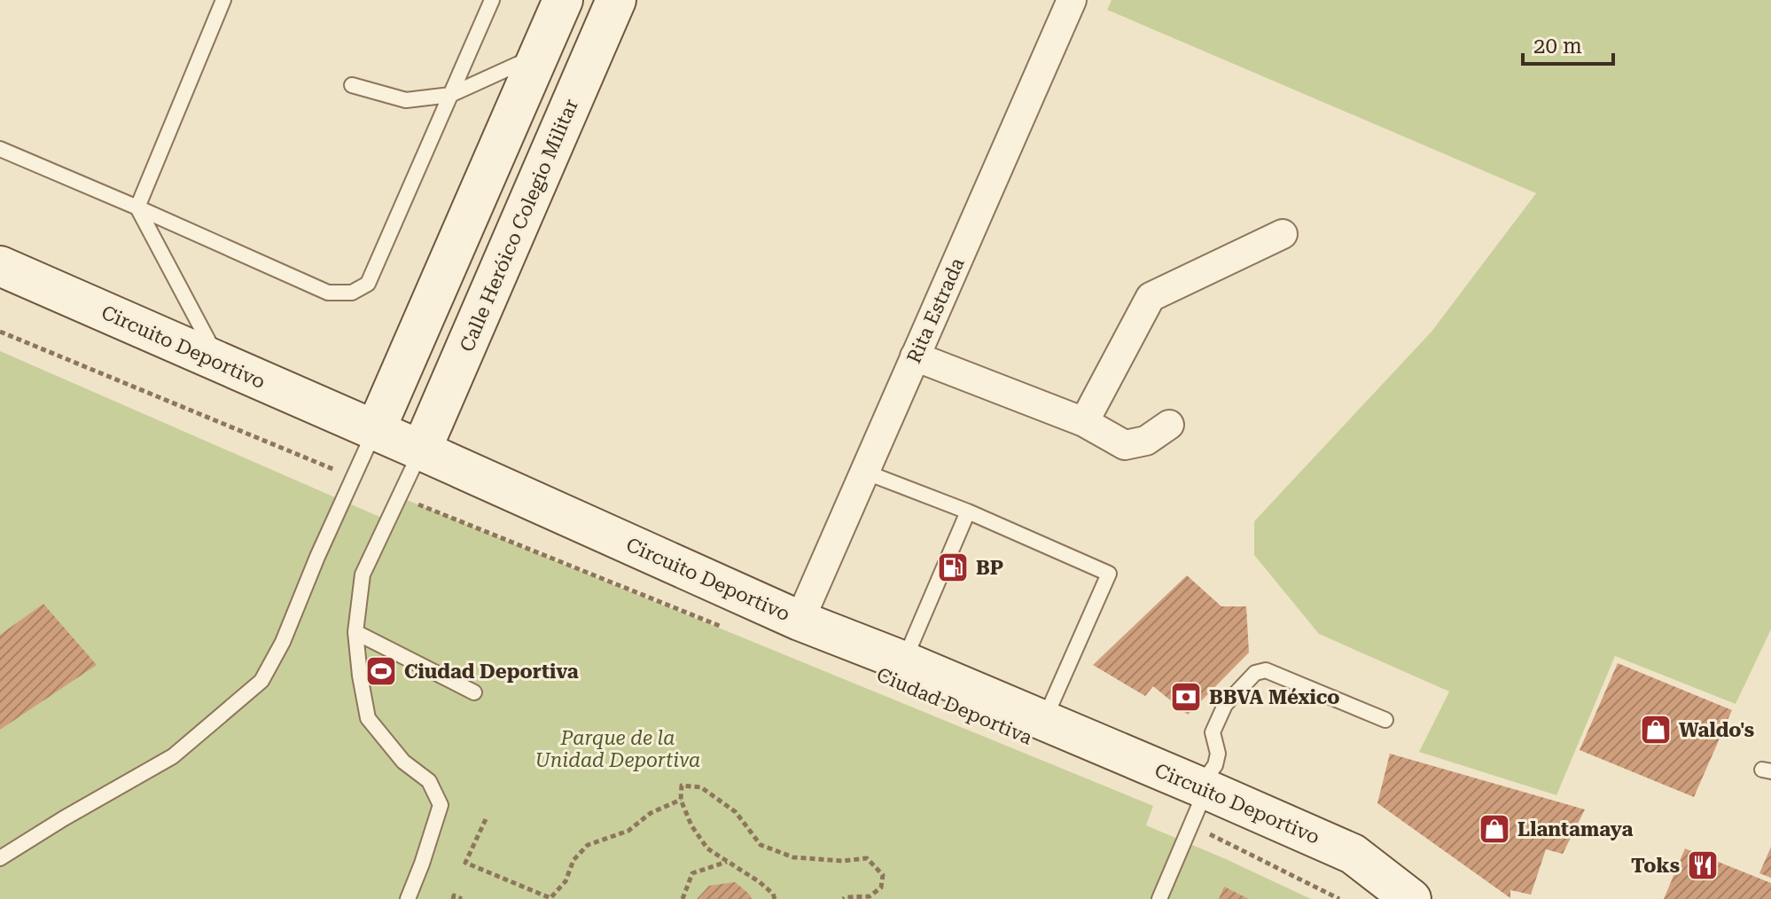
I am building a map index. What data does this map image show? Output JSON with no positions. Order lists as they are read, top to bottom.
{
  "streets": {
    "main road": ["Calle Heróico Colegio Militar", "Circuito Deportivo"],
    "street": ["Rita Estrada"]
  },
  "crossings": [
    ["Calle Heróico Colegio Militar", "Circuito Deportivo"],
    ["Rita Estrada", "Circuito Deportivo"]
  ],
  "parks": ["Parque de la Unidad Deportiva"],
  "places": {
    "fuel station": ["BP"],
    "sports": ["Ciudad Deportiva"],
    "bank": ["BBVA México"],
    "shop": ["Waldo's", "Llantamaya"],
    "restaurant": ["Toks"]
  },
  "scale_bar": "20 m"
}
